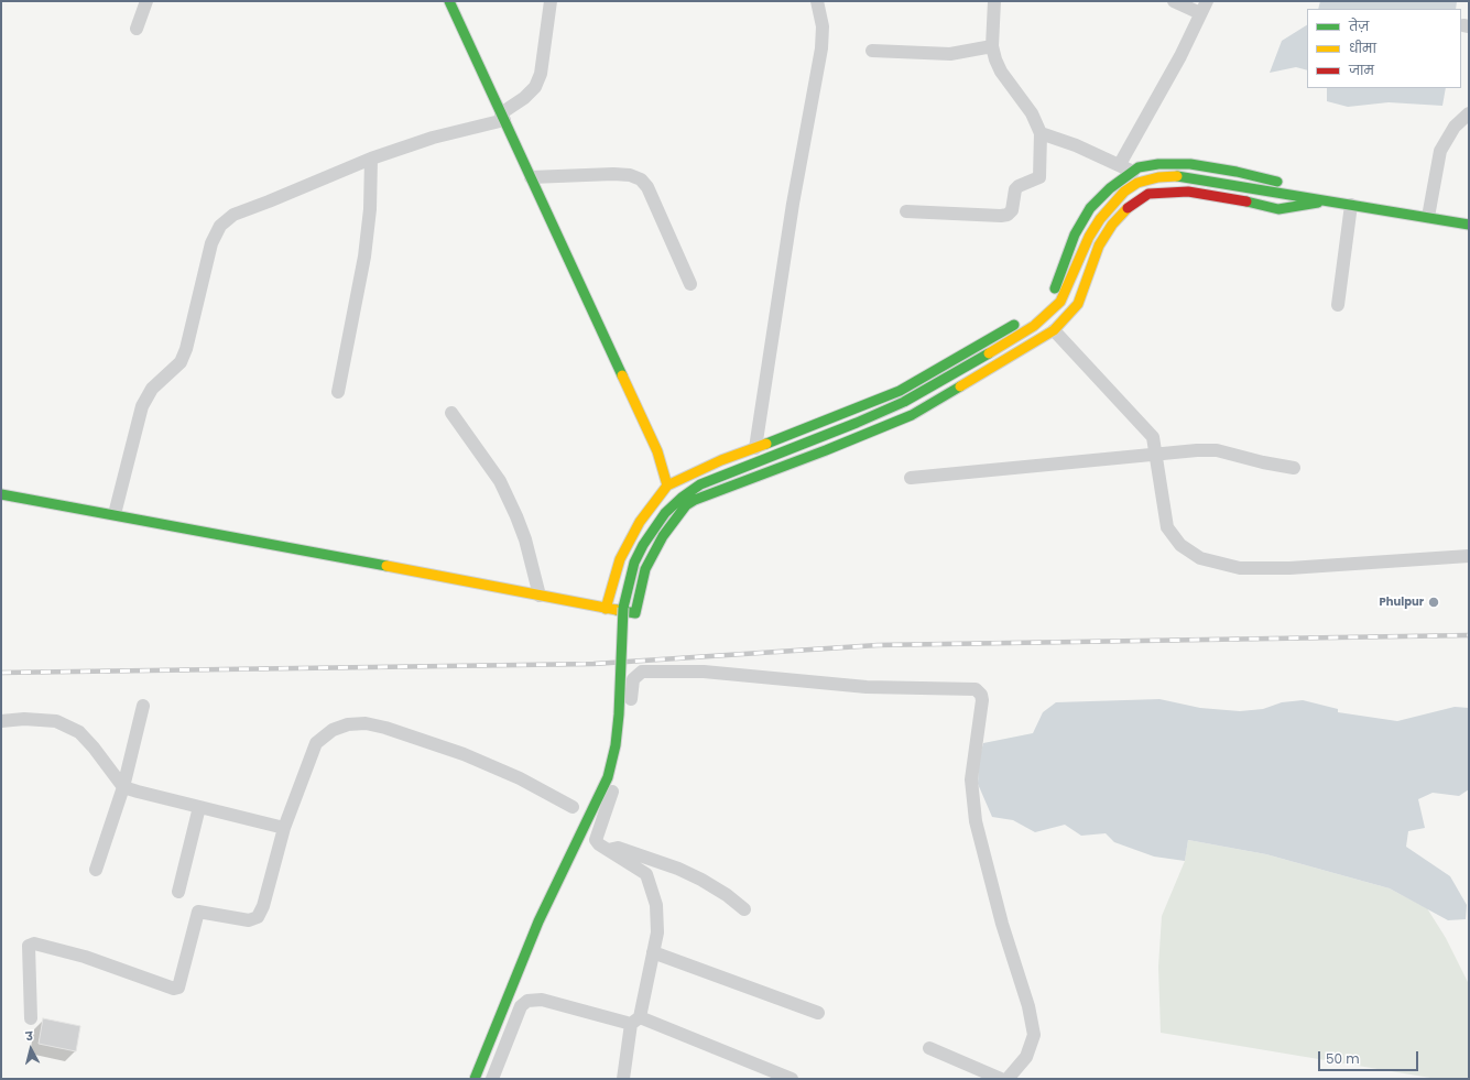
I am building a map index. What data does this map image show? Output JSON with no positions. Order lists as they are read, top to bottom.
{
  "places": ["Phulpur"],
  "legend": ["तेज़", "धीमा", "जाम"],
  "scale_bar": "50 m",
  "north": "top"
}
